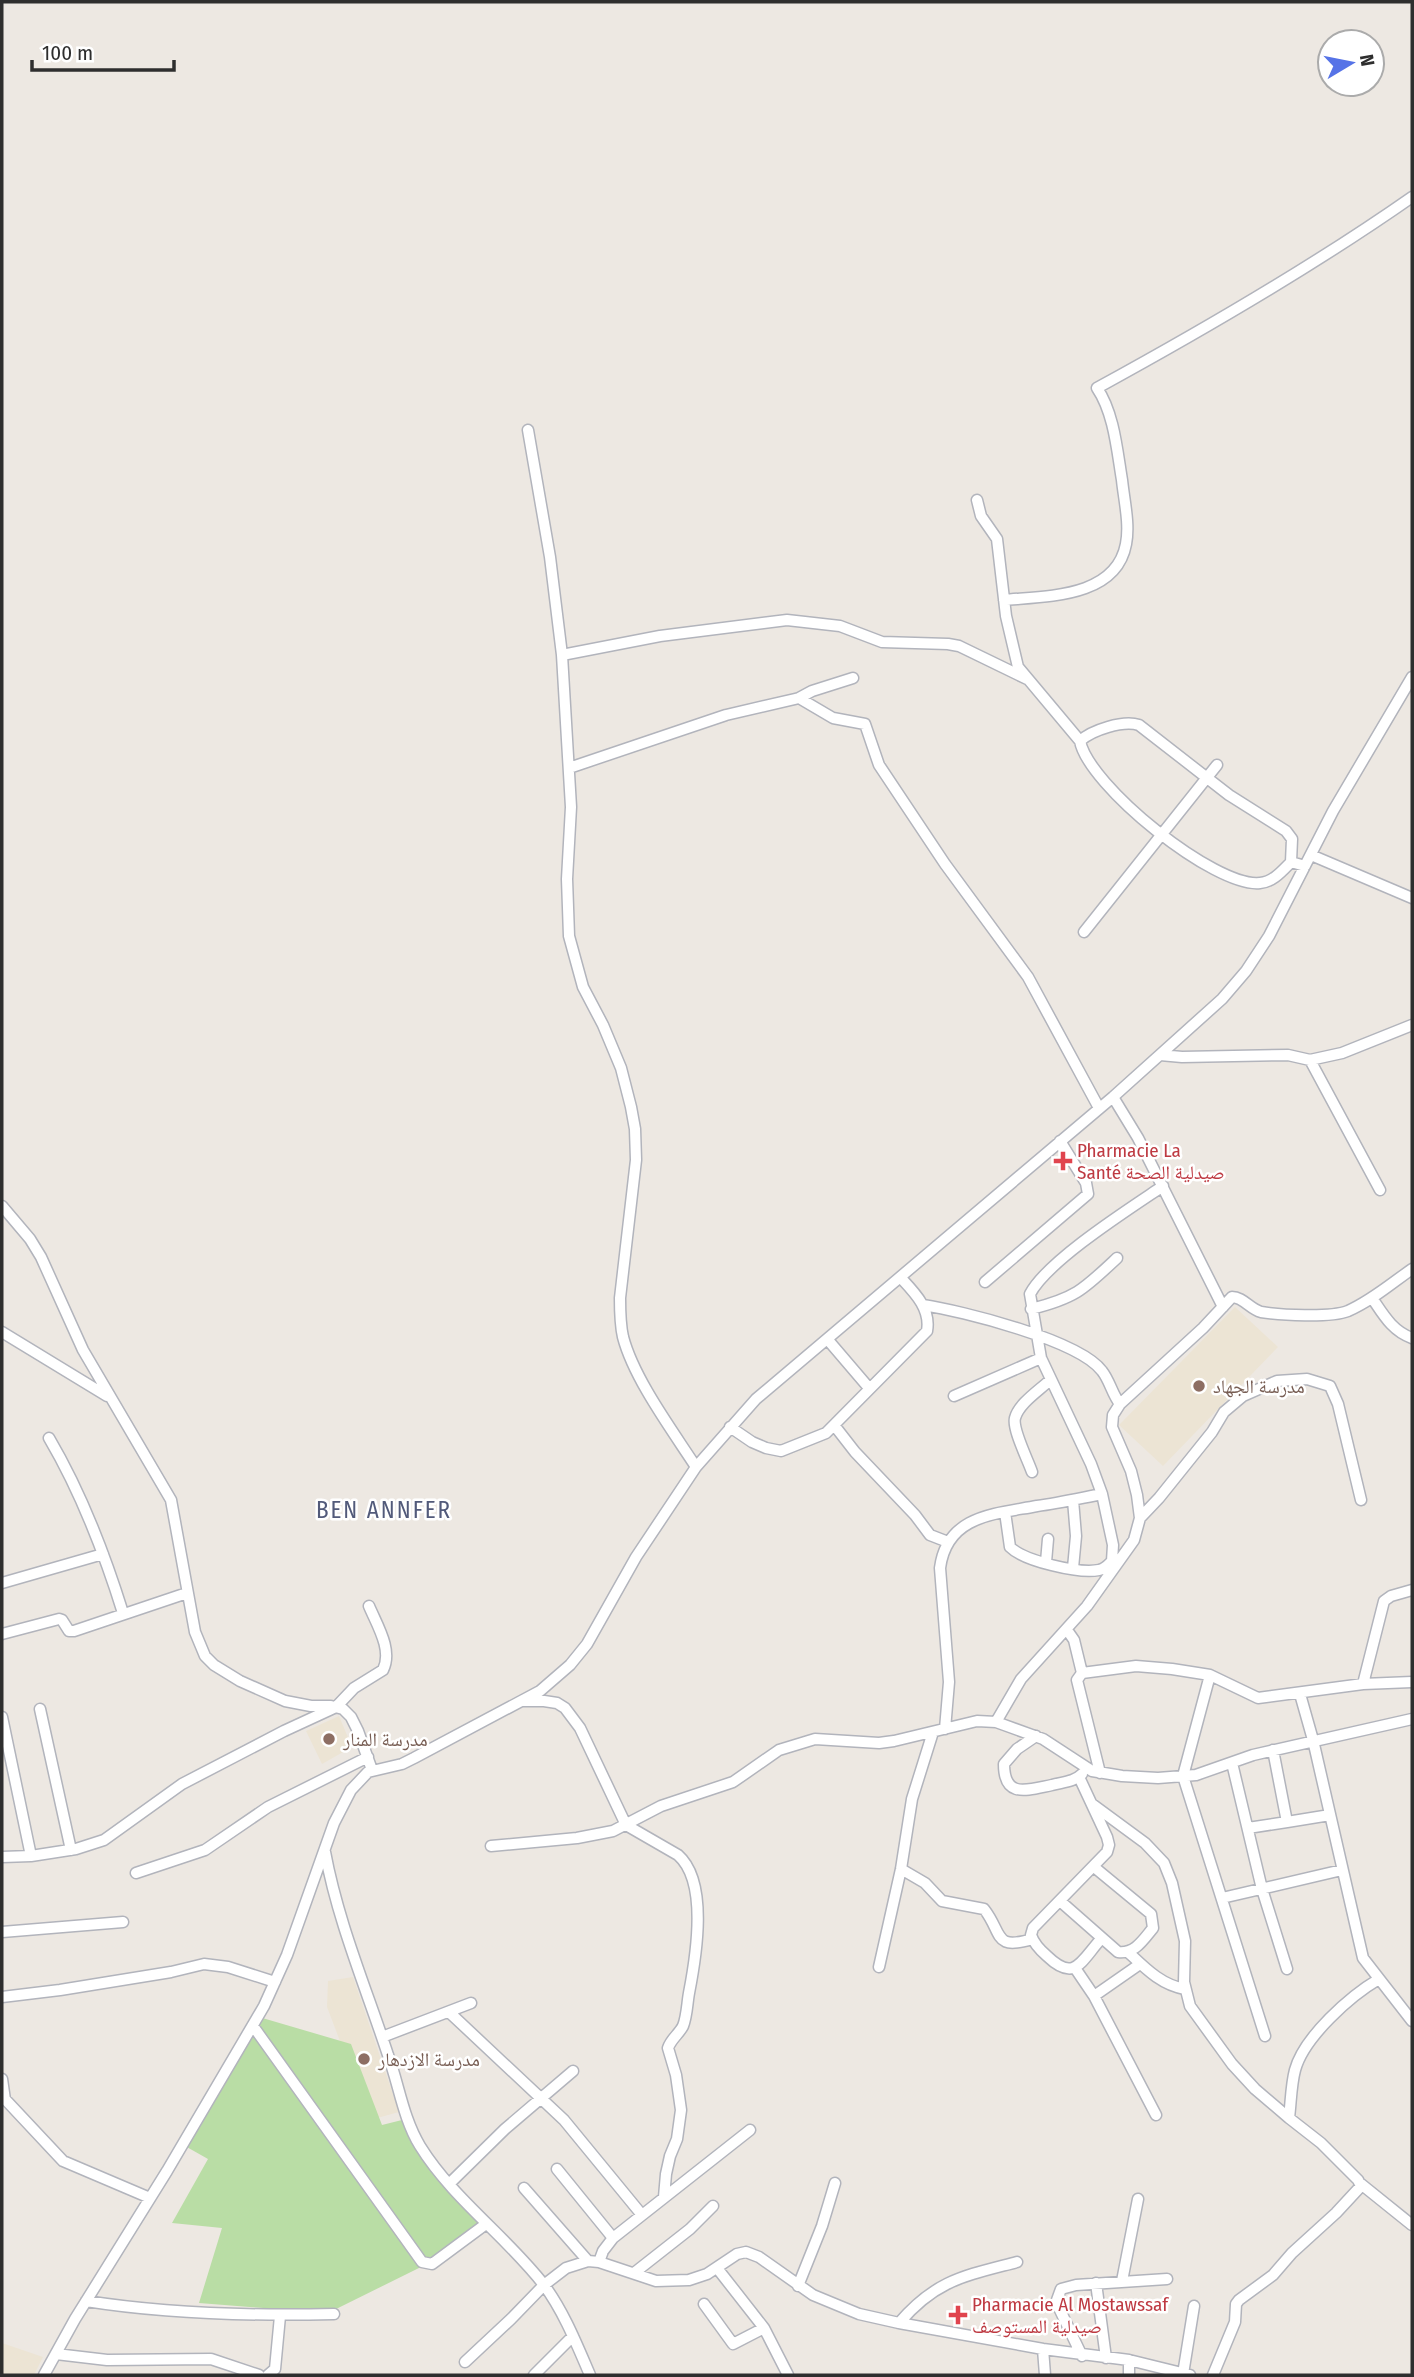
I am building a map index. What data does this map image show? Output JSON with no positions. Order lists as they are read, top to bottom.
{
  "districts": ["BEN ANNFER"],
  "places": {
    "health": ["Pharmacie La Santé صيدلية الصحة", "Pharmacie Al Mostawssaf صيدلية المستوصف"],
    "other": ["مدرسة الجهاد", "مدرسة المنار", "مدرسة الازدهار"]
  },
  "scale_bar": "100 m",
  "north": "right"
}
